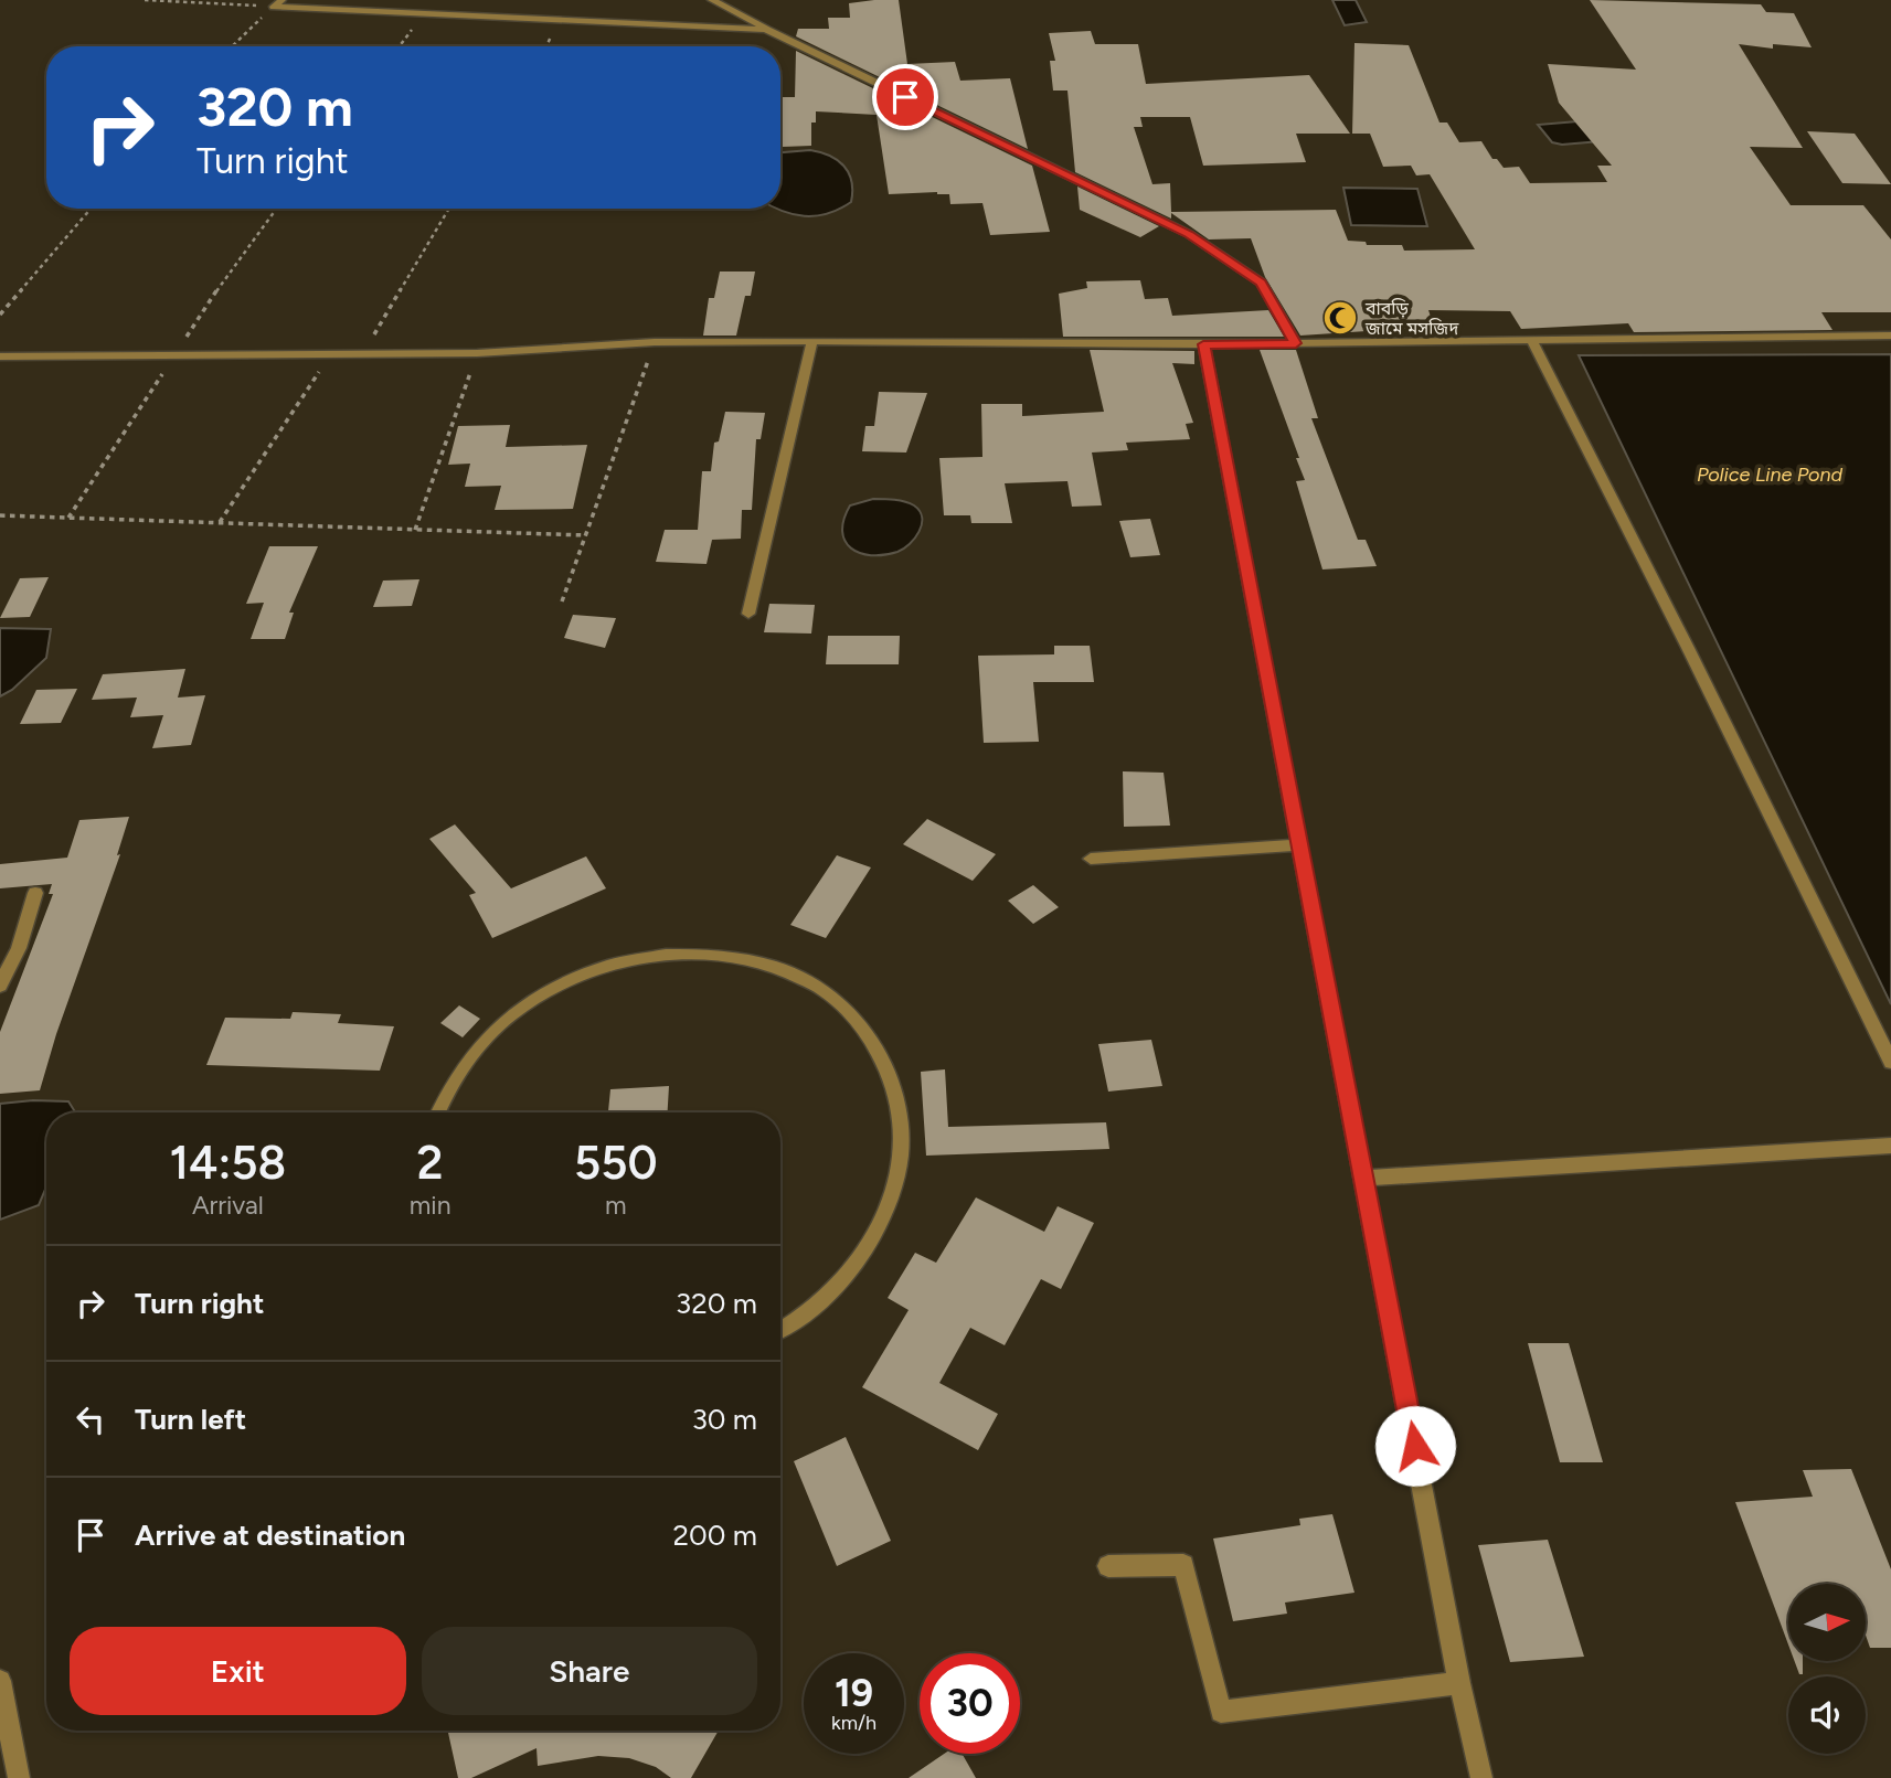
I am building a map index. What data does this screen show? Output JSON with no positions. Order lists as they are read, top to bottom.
{
  "water": ["Police Line Pond"],
  "places": {
    "mosque": ["বাবড়ি জামে মসজিদ"]
  },
  "north": "right",
  "page": {
    "turn": ["320 m", "Turn right"],
    "eta": [
      "14:58",
      "Arrival",
      "2",
      "min",
      "550",
      "m"
    ],
    "list": [
      {
        "name": "Turn right",
        "value": "320 m"
      },
      {
        "name": "Turn left",
        "value": "30 m"
      },
      {
        "name": "Arrive at destination",
        "value": "200 m"
      }
    ],
    "buttons": ["Exit", "Share"],
    "speed": "19 km/h",
    "limit": "30"
  }
}
